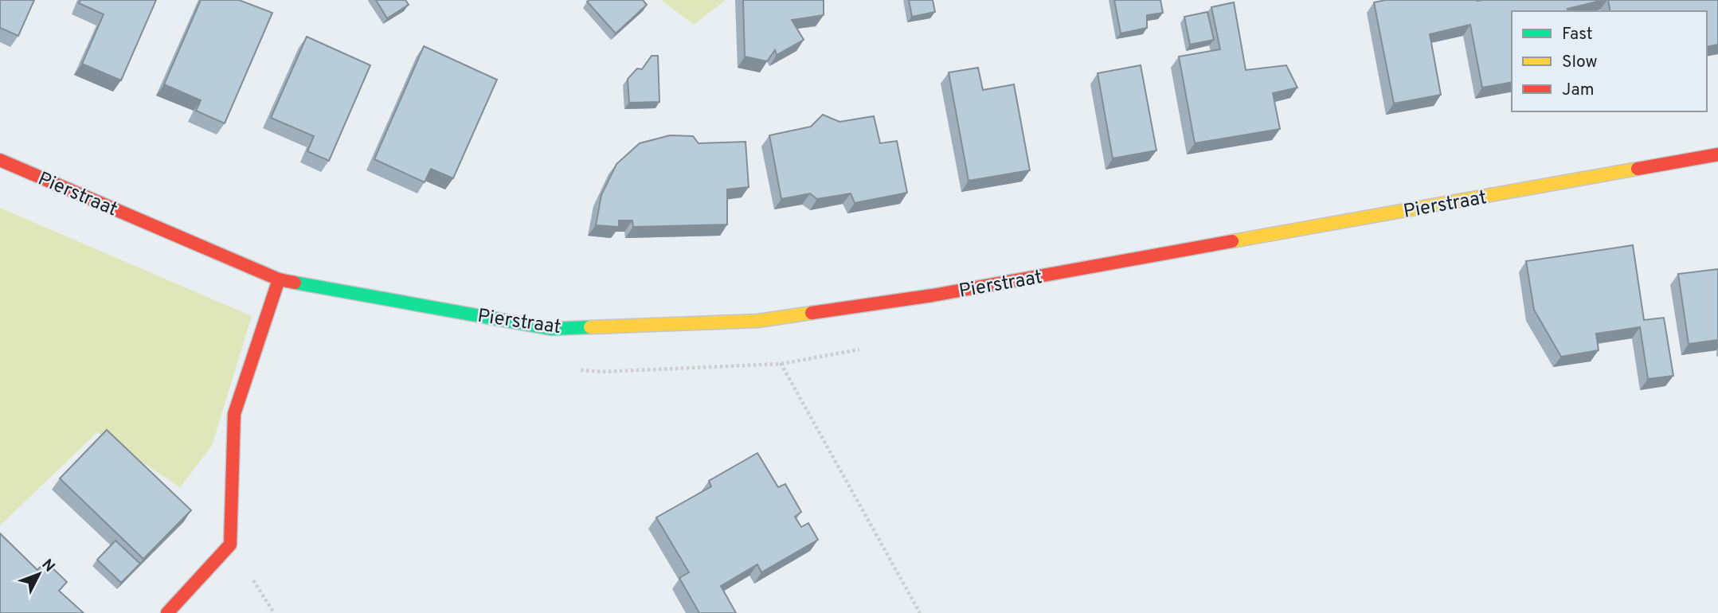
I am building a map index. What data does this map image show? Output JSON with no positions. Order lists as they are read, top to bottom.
{
  "streets": {
    "street": ["Pierstraat"]
  },
  "legend": ["Fast", "Slow", "Jam"],
  "north": "top right"
}
